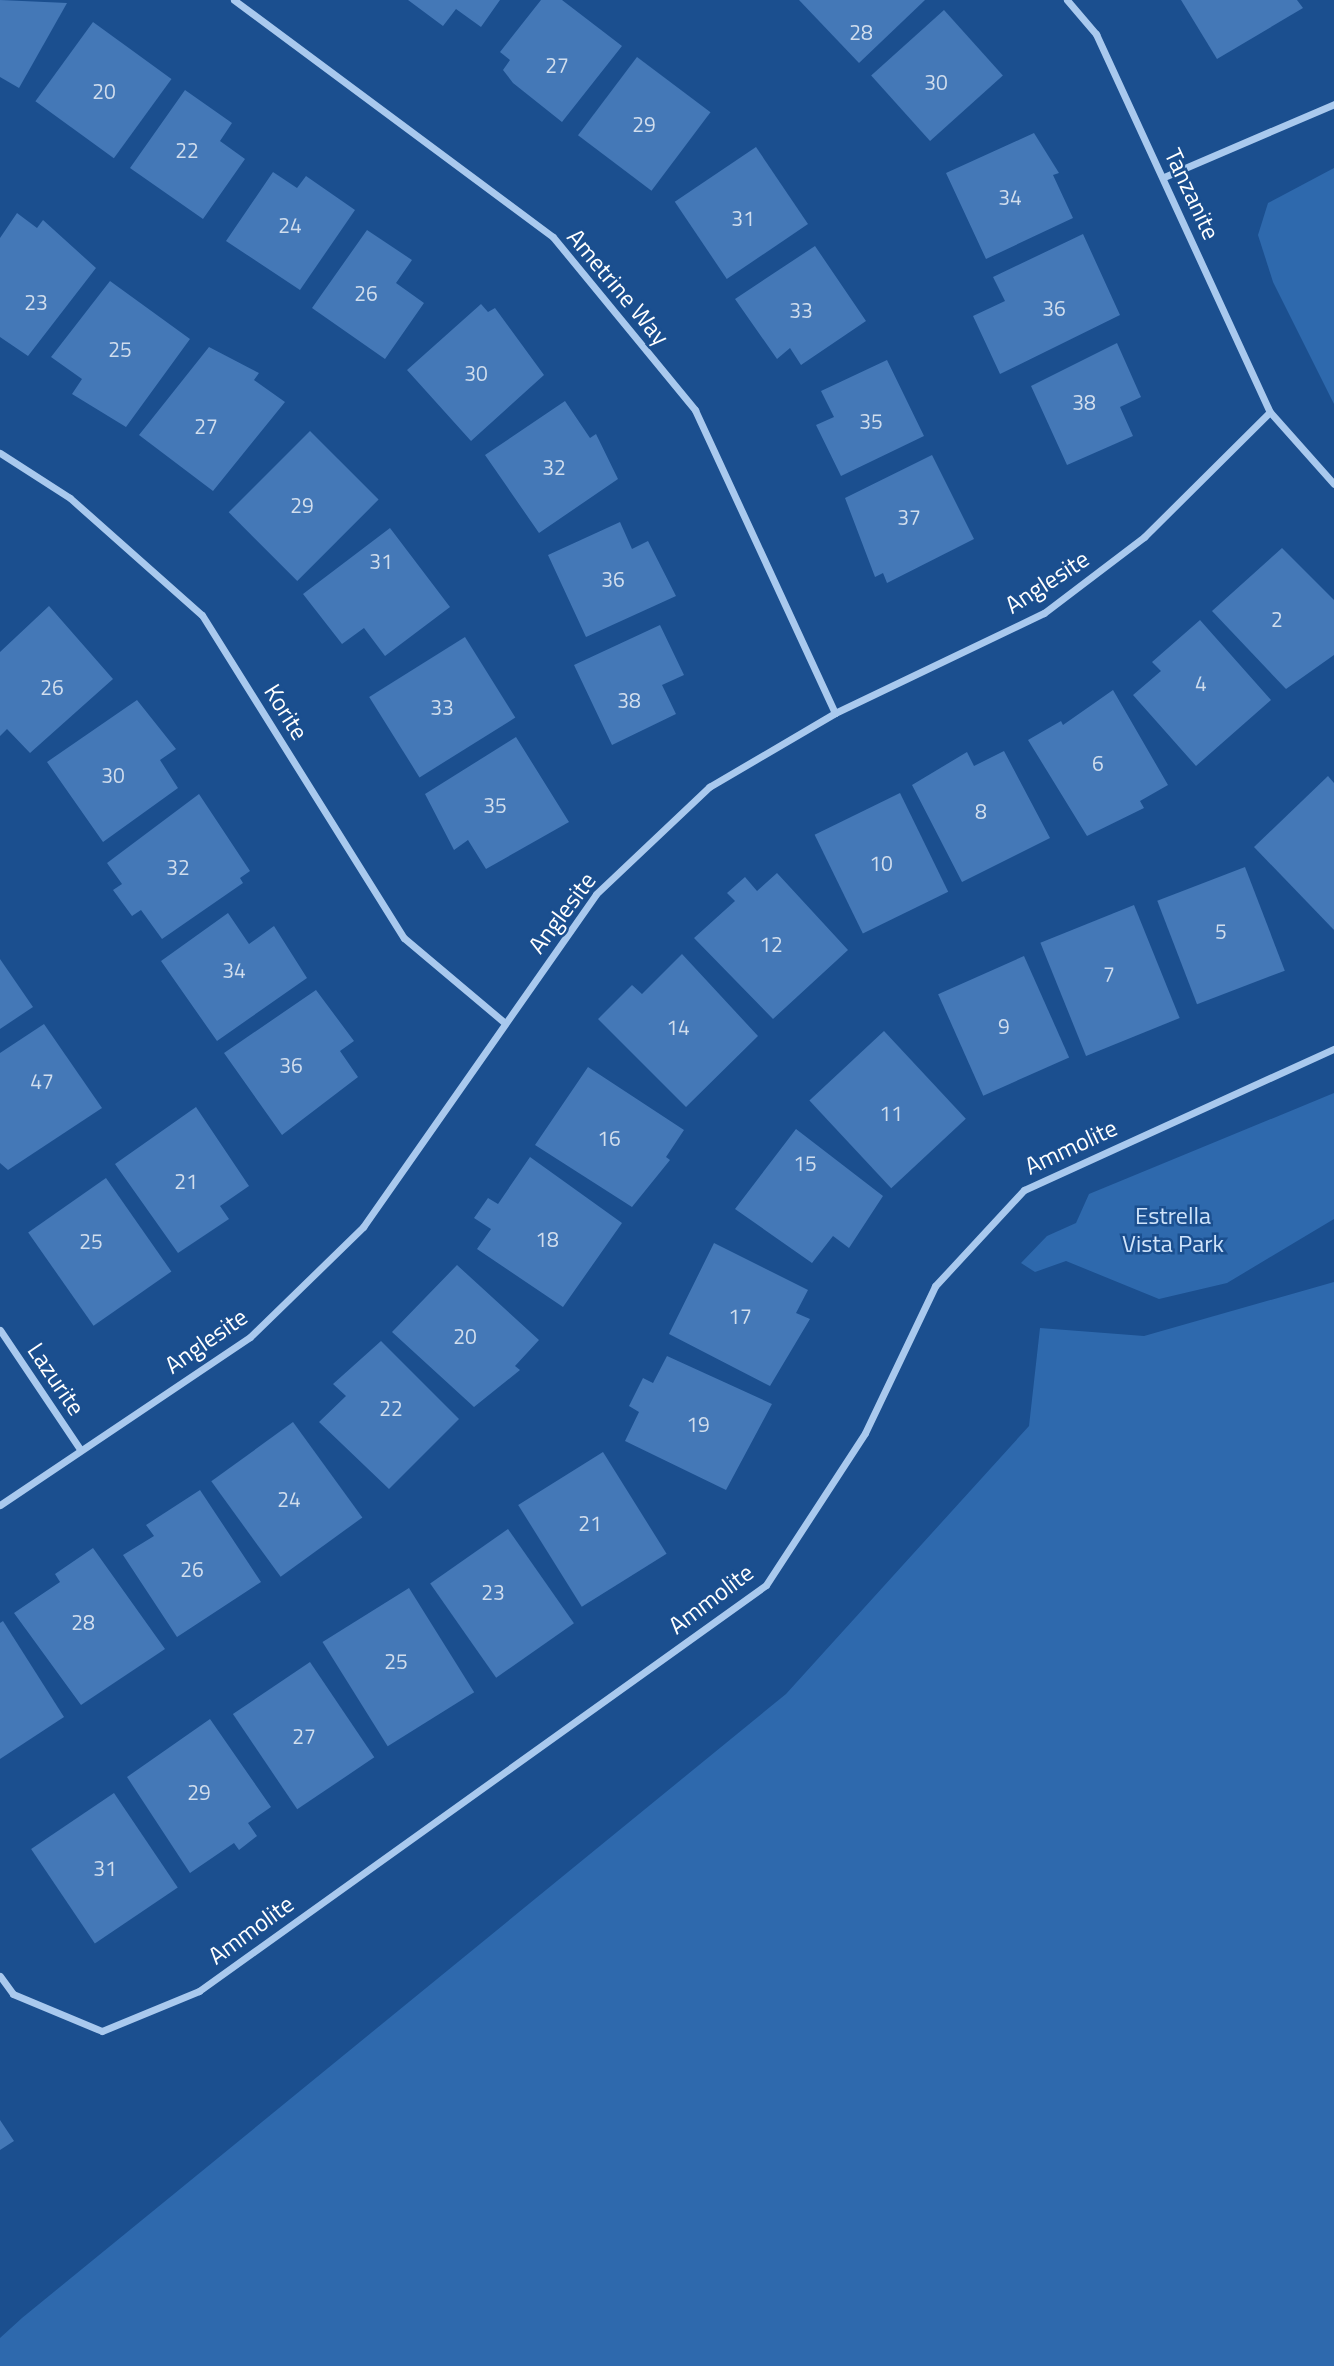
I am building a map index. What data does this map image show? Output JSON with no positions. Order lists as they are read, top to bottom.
{
  "streets": {
    "street": [
      "Tanzanite",
      "Ametrine Way",
      "Anglesite",
      "Korite",
      "Ammolite",
      "Lazurite"
    ]
  },
  "crossings": [
    ["Tanzanite", "Anglesite"],
    ["Ametrine Way", "Anglesite"],
    ["Anglesite", "Korite"],
    ["Anglesite", "Lazurite"]
  ],
  "parks": ["Estrella Vista Park"],
  "house_numbers": [
    "28",
    "27",
    "30",
    "20",
    "29",
    "22",
    "34",
    "31",
    "24",
    "26",
    "23",
    "36",
    "33",
    "25",
    "30",
    "38",
    "35",
    "27",
    "32",
    "29",
    "37",
    "31",
    "36",
    "2",
    "4",
    "26",
    "38",
    "33",
    "6",
    "30",
    "35",
    "8",
    "10",
    "32",
    "5",
    "12",
    "34",
    "7",
    "9",
    "14",
    "36",
    "47",
    "11",
    "16",
    "15",
    "21",
    "18",
    "25",
    "17",
    "20",
    "22",
    "19",
    "24",
    "21",
    "26",
    "23",
    "28",
    "25",
    "27",
    "29",
    "31"
  ]
}
